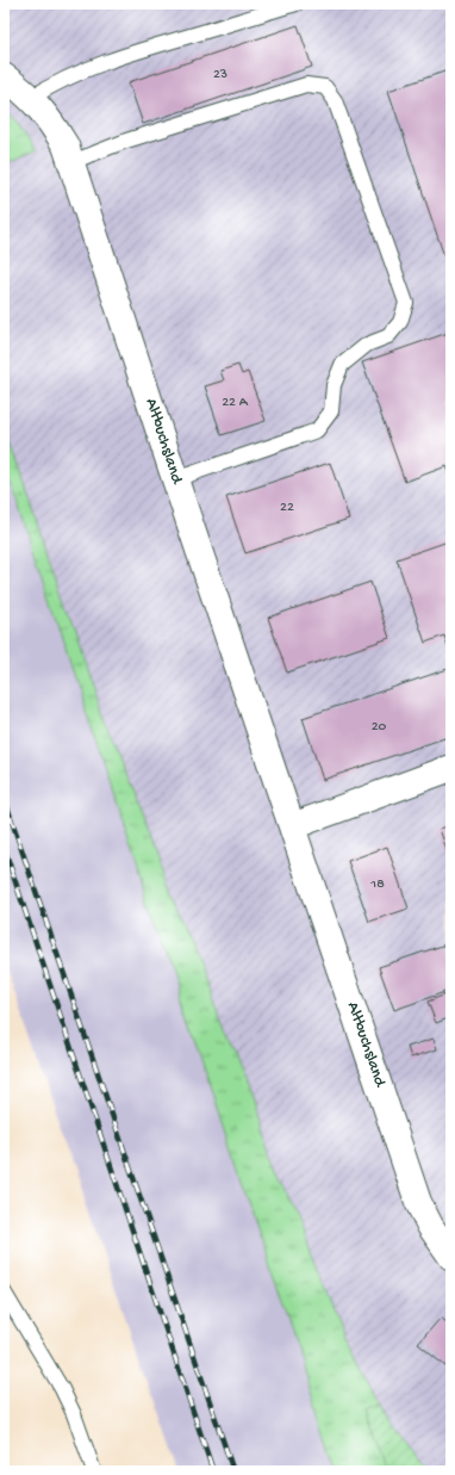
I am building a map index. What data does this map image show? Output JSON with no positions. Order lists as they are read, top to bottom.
{
  "streets": {
    "street": ["Altbuchsland"]
  },
  "house_numbers": [
    "23",
    "22 A",
    "22",
    "20",
    "18"
  ]
}
